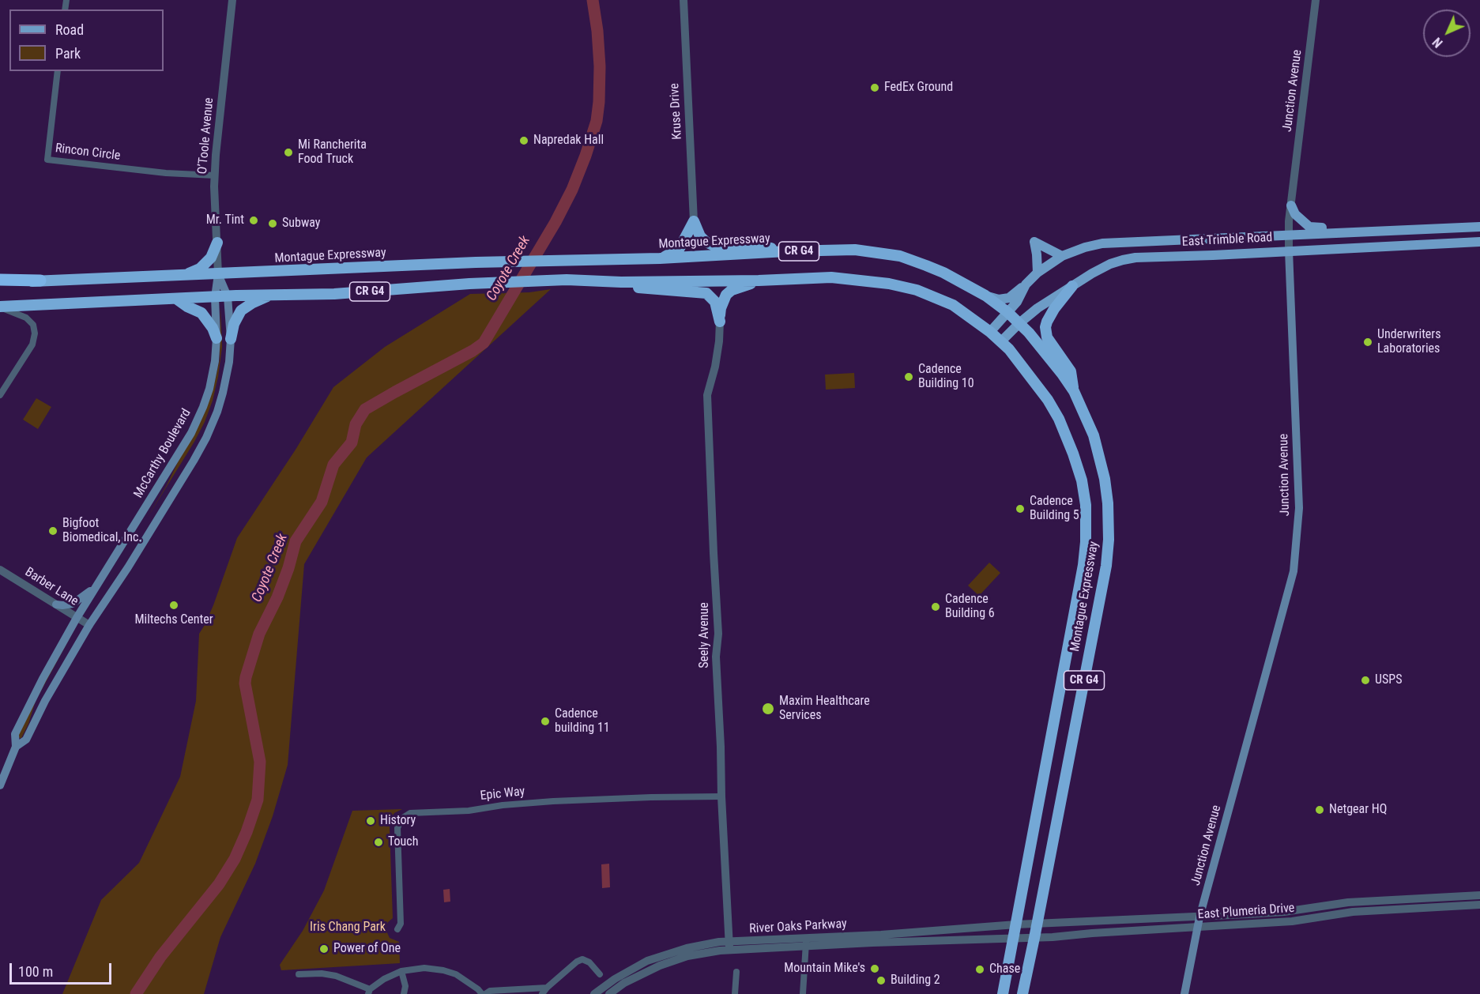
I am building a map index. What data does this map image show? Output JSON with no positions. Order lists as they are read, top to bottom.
{
  "streets": {
    "highway": ["Montague Expressway", "CR G4"],
    "main road": ["Junction Avenue", "East Trimble Road", "McCarthy Boulevard"],
    "street": [
      "Kruse Drive",
      "O’Toole Avenue",
      "Rincon Circle",
      "Barber Lane",
      "Seely Avenue",
      "Epic Way",
      "East Plumeria Drive",
      "River Oaks Parkway"
    ]
  },
  "crossings": [
    ["Junction Avenue", "East Trimble Road"],
    ["Junction Avenue", "East Plumeria Drive"],
    ["O’Toole Avenue", "Rincon Circle"],
    ["O’Toole Avenue", "Montague Expressway"],
    ["O’Toole Avenue", "McCarthy Boulevard"],
    ["East Trimble Road", "Montague Expressway"],
    ["Montague Expressway", "McCarthy Boulevard"],
    ["Montague Expressway", "East Plumeria Drive"],
    ["Montague Expressway", "River Oaks Parkway"],
    ["McCarthy Boulevard", "Barber Lane"],
    ["Seely Avenue", "Epic Way"],
    ["Seely Avenue", "River Oaks Parkway"],
    ["East Plumeria Drive", "River Oaks Parkway"]
  ],
  "water": ["Coyote Creek"],
  "parks": ["Iris Chang Park"],
  "places": [
    "FedEx Ground",
    "Napredak Hall",
    "Mi Rancherita Food Truck",
    "Mr. Tint",
    "Subway",
    "Underwriters Laboratories",
    "Cadence Building 10",
    "Cadence Building 5",
    "Bigfoot Biomedical, Inc.",
    "Miltechs Center",
    "Cadence Building 6",
    "USPS",
    "Maxim Healthcare Services",
    "Cadence building 11",
    "Netgear HQ",
    "History",
    "Touch",
    "Power of One",
    "Mountain Mike's",
    "Chase",
    "Building 2"
  ],
  "legend": ["Road", "Park"],
  "scale_bar": "100 m",
  "north": "bottom left"
}
